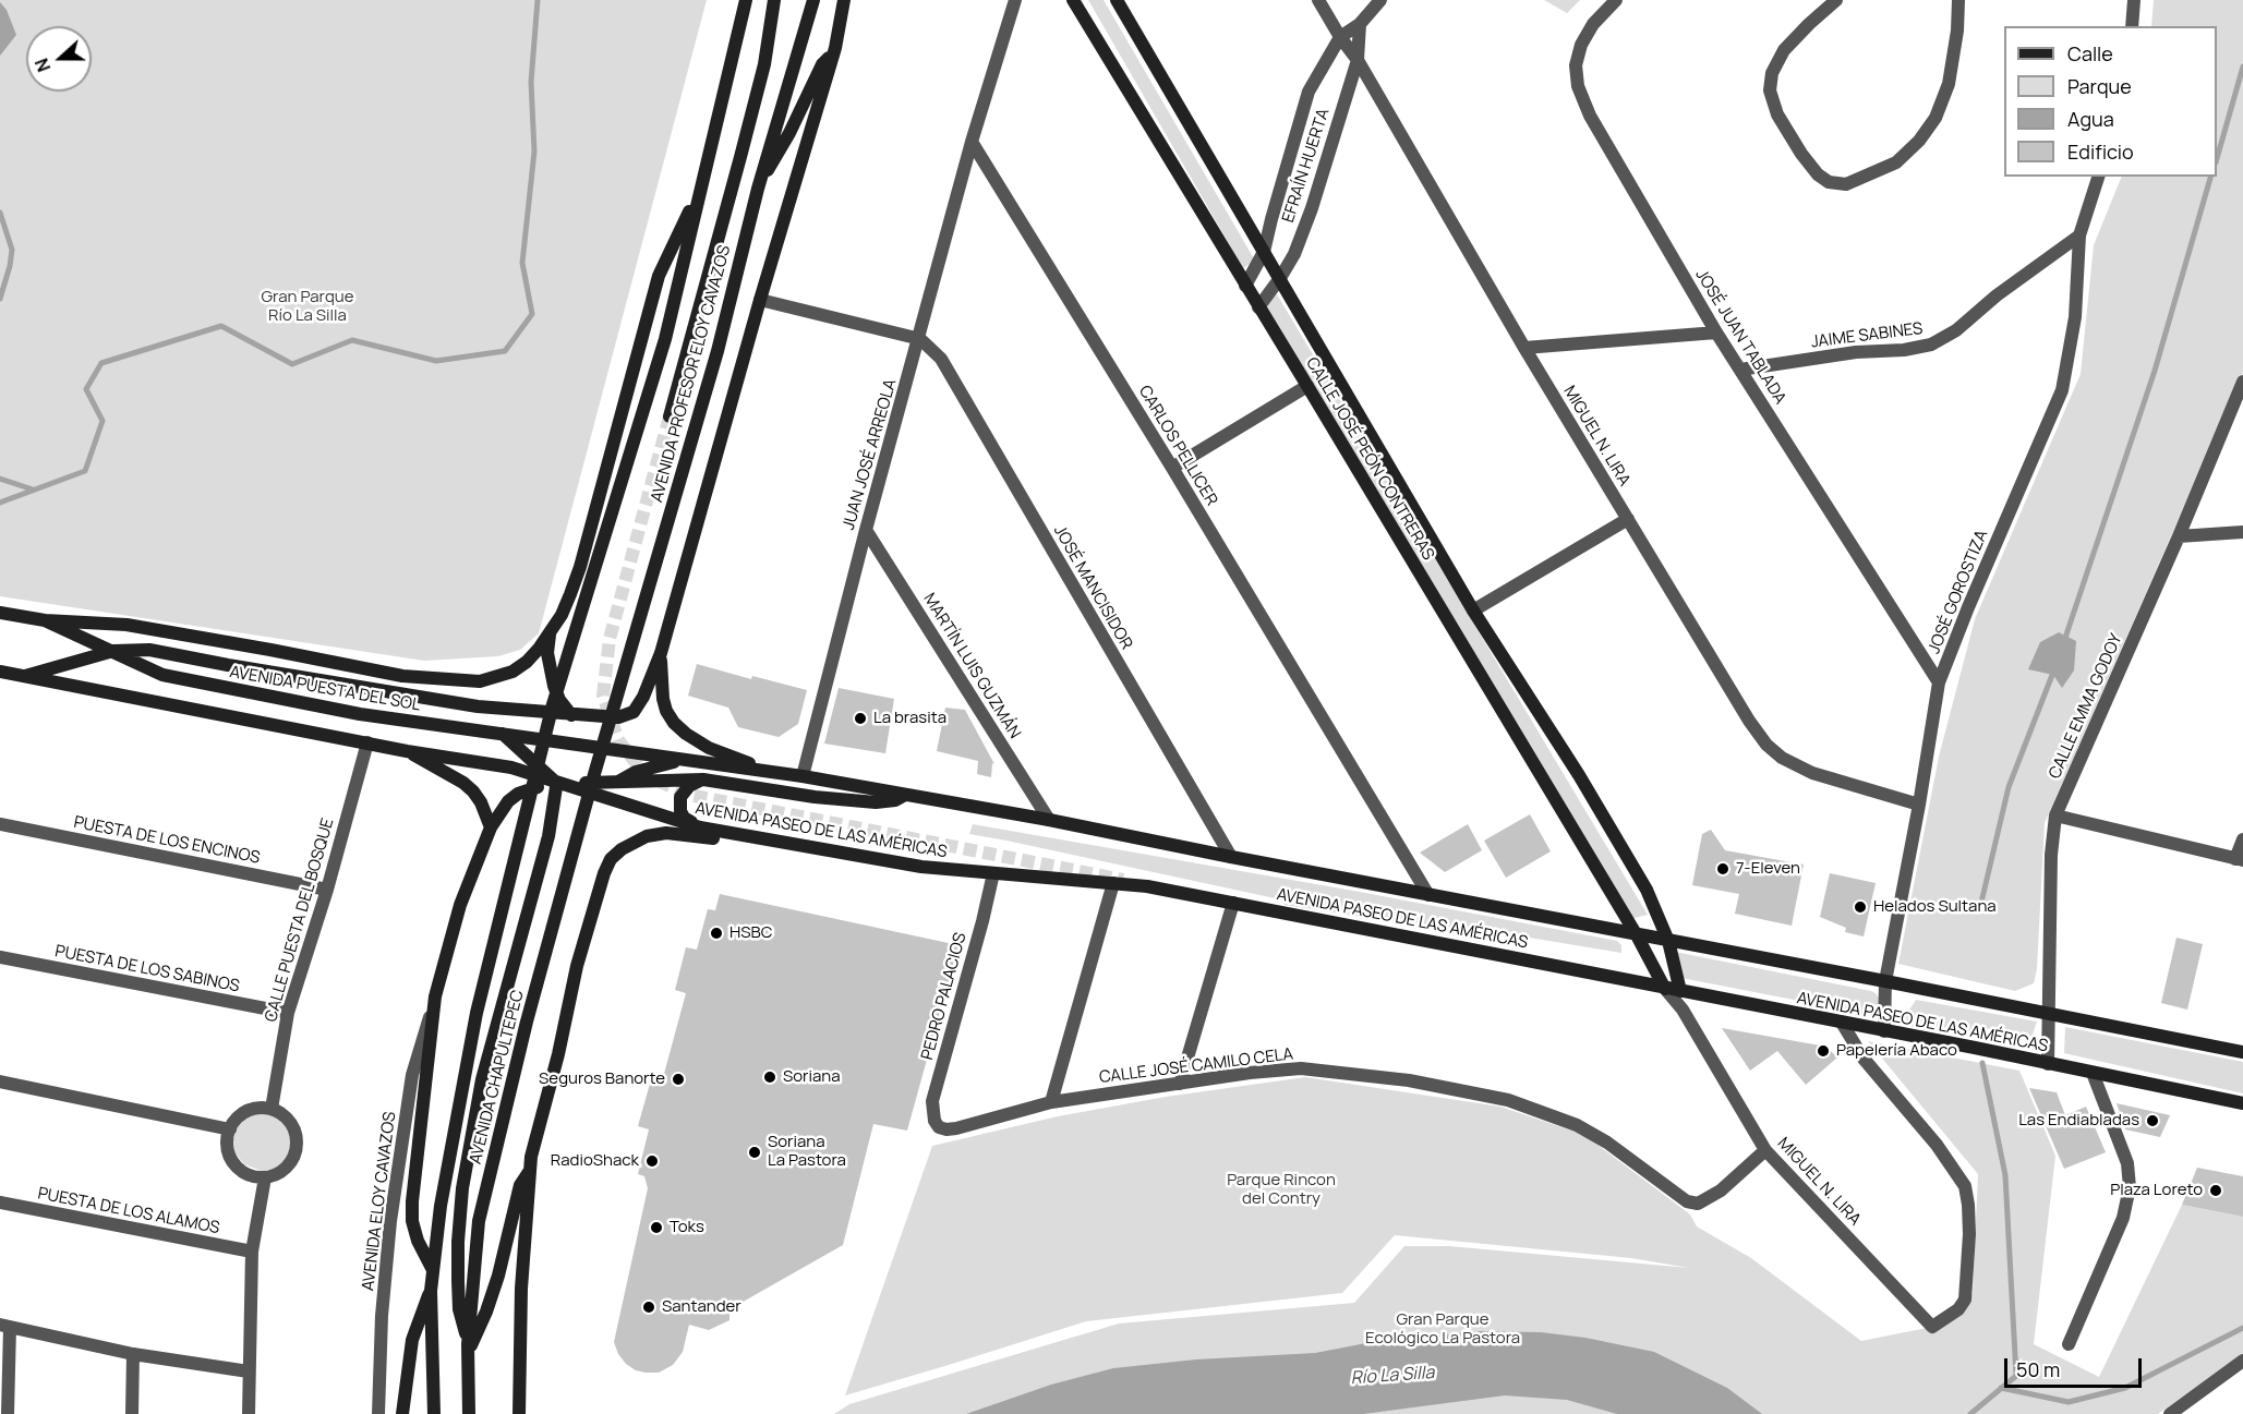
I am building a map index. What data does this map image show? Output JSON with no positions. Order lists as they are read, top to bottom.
{
  "streets": {
    "main road": [
      "AVENIDA PROFESOR ELOY CAVAZOS",
      "CALLE JOSÉ PEÓN CONTRERAS",
      "AVENIDA PUESTA DEL SOL",
      "AVENIDA PASEO DE LAS AMÉRICAS",
      "AVENIDA CHAPULTEPEC"
    ],
    "street": [
      "EFRAÍN HUERTA",
      "JAIME SABINES",
      "JOSÉ JUAN TABLADA",
      "MIGUEL N. LIRA",
      "CARLOS PELLICER",
      "JUAN JOSÉ ARREOLA",
      "JOSÉ MANCISIDOR",
      "JOSÉ GOROSTIZA",
      "MARTÍN LUIS GUZMÁN",
      "CALLE EMMA GODOY",
      "PUESTA DE LOS ENCINOS",
      "CALLE PUESTA DEL BOSQUE",
      "PUESTA DE LOS SABINOS",
      "PEDRO PALACIOS",
      "CALLE JOSÉ CAMILO CELA",
      "AVENIDA ELOY CAVAZOS",
      "PUESTA DE LOS ALAMOS"
    ]
  },
  "crossings": [
    ["EFRAÍN HUERTA", "MIGUEL N. LIRA"],
    ["EFRAÍN HUERTA", "CALLE JOSÉ PEÓN CONTRERAS"],
    ["JAIME SABINES", "JOSÉ JUAN TABLADA"],
    ["JAIME SABINES", "JOSÉ GOROSTIZA"],
    ["JOSÉ JUAN TABLADA", "JOSÉ GOROSTIZA"],
    ["AVENIDA PROFESOR ELOY CAVAZOS", "AVENIDA PUESTA DEL SOL"],
    ["AVENIDA PROFESOR ELOY CAVAZOS", "AVENIDA PASEO DE LAS AMÉRICAS"],
    ["AVENIDA PROFESOR ELOY CAVAZOS", "AVENIDA CHAPULTEPEC"],
    ["MIGUEL N. LIRA", "CALLE JOSÉ PEÓN CONTRERAS"],
    ["MIGUEL N. LIRA", "JOSÉ GOROSTIZA"],
    ["MIGUEL N. LIRA", "AVENIDA PASEO DE LAS AMÉRICAS"],
    ["MIGUEL N. LIRA", "CALLE JOSÉ CAMILO CELA"],
    ["CARLOS PELLICER", "JUAN JOSÉ ARREOLA"],
    ["CARLOS PELLICER", "AVENIDA PASEO DE LAS AMÉRICAS"],
    ["JUAN JOSÉ ARREOLA", "JOSÉ MANCISIDOR"],
    ["JUAN JOSÉ ARREOLA", "MARTÍN LUIS GUZMÁN"],
    ["JUAN JOSÉ ARREOLA", "AVENIDA PASEO DE LAS AMÉRICAS"],
    ["CALLE JOSÉ PEÓN CONTRERAS", "AVENIDA PASEO DE LAS AMÉRICAS"],
    ["JOSÉ MANCISIDOR", "AVENIDA PASEO DE LAS AMÉRICAS"],
    ["JOSÉ GOROSTIZA", "AVENIDA PASEO DE LAS AMÉRICAS"],
    ["MARTÍN LUIS GUZMÁN", "AVENIDA PASEO DE LAS AMÉRICAS"],
    ["AVENIDA PUESTA DEL SOL", "AVENIDA PASEO DE LAS AMÉRICAS"],
    ["AVENIDA PUESTA DEL SOL", "AVENIDA CHAPULTEPEC"],
    ["CALLE EMMA GODOY", "AVENIDA PASEO DE LAS AMÉRICAS"],
    ["AVENIDA PASEO DE LAS AMÉRICAS", "PEDRO PALACIOS"],
    ["AVENIDA PASEO DE LAS AMÉRICAS", "AVENIDA CHAPULTEPEC"],
    ["PUESTA DE LOS ENCINOS", "CALLE PUESTA DEL BOSQUE"],
    ["CALLE PUESTA DEL BOSQUE", "PUESTA DE LOS SABINOS"],
    ["PEDRO PALACIOS", "CALLE JOSÉ CAMILO CELA"]
  ],
  "water": ["Río La Silla"],
  "parks": ["Gran Parque Río La Silla", "Parque Rincon del Contry", "Gran Parque Ecológico La Pastora"],
  "places": [
    "La brasita",
    "7-Eleven",
    "Helados Sultana",
    "HSBC",
    "Papelería Abaco",
    "Soriana",
    "Seguros Banorte",
    "Las Endiabladas",
    "Soriana La Pastora",
    "RadioShack",
    "Plaza Loreto",
    "Toks",
    "Santander"
  ],
  "legend": [
    "Calle",
    "Parque",
    "Agua",
    "Edificio"
  ],
  "scale_bar": "50 m",
  "north": "left"
}
